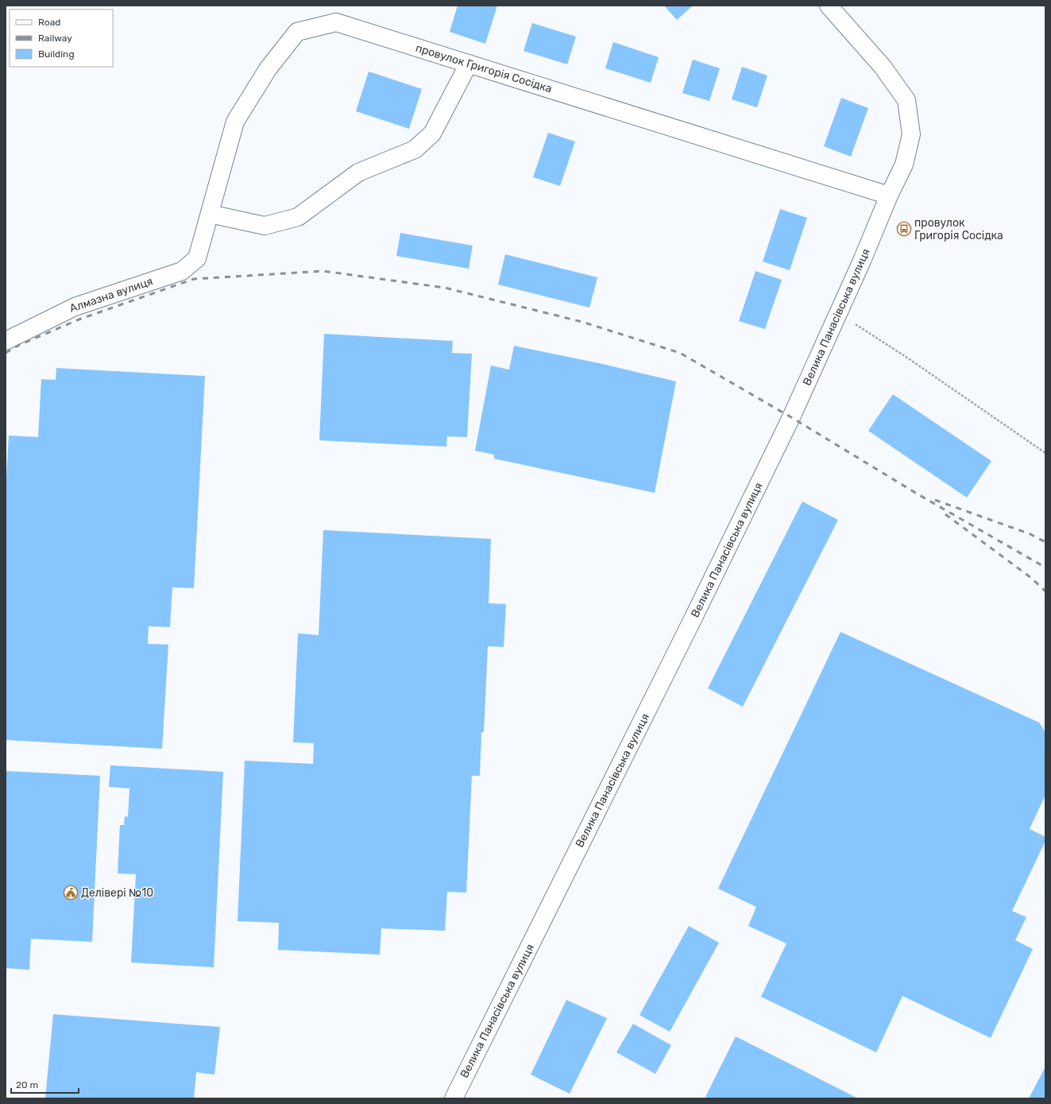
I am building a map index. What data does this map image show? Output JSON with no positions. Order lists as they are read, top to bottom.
{
  "streets": {
    "street": ["провулок Григорія Сосідка", "Алмазна вулиця", "Велика Панасівська вулиця"]
  },
  "crossings": [
    ["провулок Григорія Сосідка", "Алмазна вулиця"],
    ["провулок Григорія Сосідка", "Велика Панасівська вулиця"]
  ],
  "places": {
    "bus stop": ["провулок Григорія Сосідка"],
    "public building": ["Делівері №10"]
  },
  "legend": ["Road", "Railway", "Building"],
  "scale_bar": "20 m"
}
